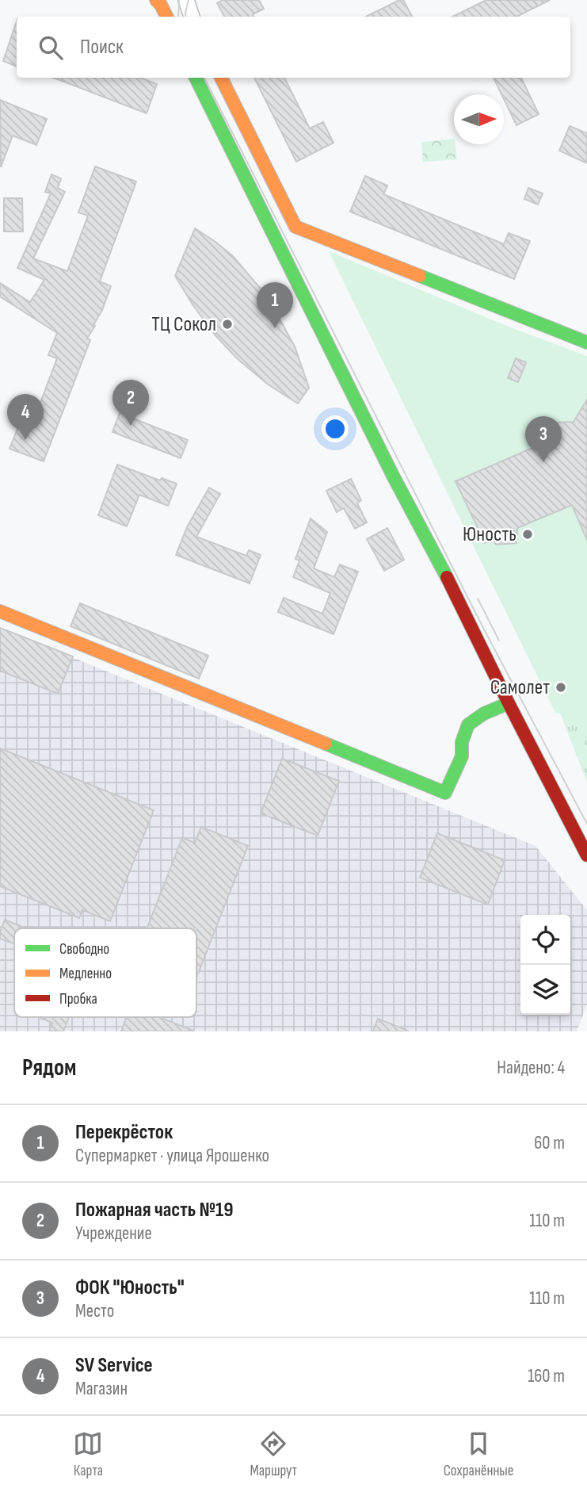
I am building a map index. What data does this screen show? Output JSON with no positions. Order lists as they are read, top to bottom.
{
  "places": ["ТЦ Сокол", "Юность", "Самолет"],
  "legend": ["Свободно", "Медленно", "Пробка"],
  "north": "right",
  "page": {
    "search": "Поиск",
    "pins": [
      "1",
      "2",
      "4",
      "3"
    ],
    "heading": ["Рядом", "Найдено: 4"],
    "list": [
      {
        "mark": "1",
        "name": "Перекрёсток",
        "note": "Супермаркет · улица Ярошенко",
        "value": "60 m"
      },
      {
        "mark": "2",
        "name": "Пожарная часть №19",
        "note": "Учреждение",
        "value": "110 m"
      },
      {
        "mark": "3",
        "name": "ФОК \"Юность\"",
        "note": "Место",
        "value": "110 m"
      },
      {
        "mark": "4",
        "name": "SV Service",
        "note": "Магазин",
        "value": "160 m"
      }
    ],
    "nav": ["Карта", "Маршрут", "Сохранённые"]
  }
}
